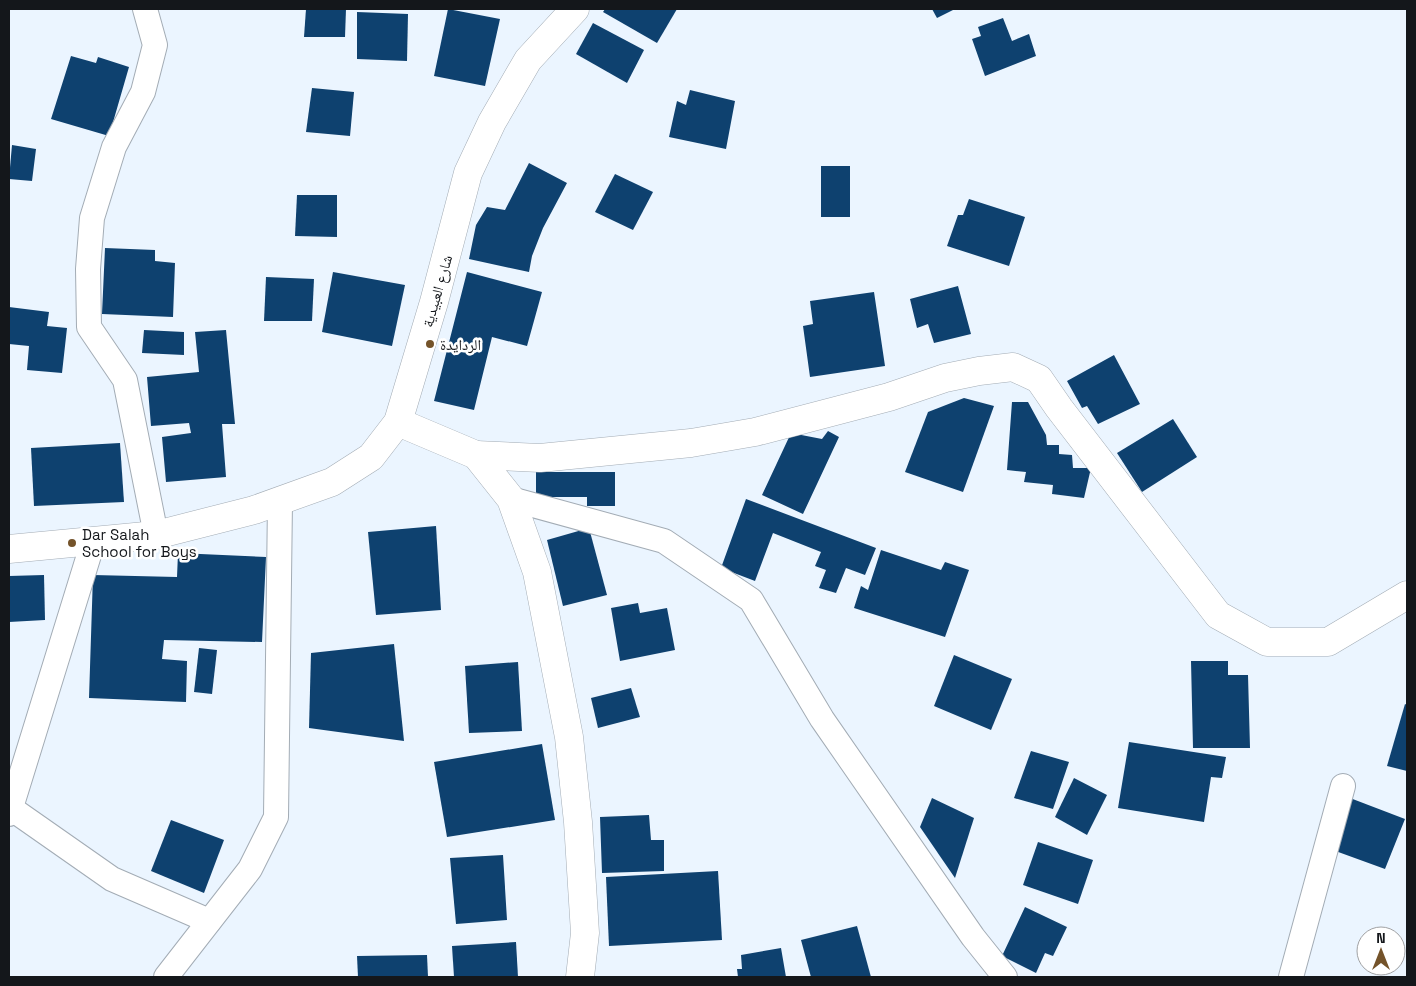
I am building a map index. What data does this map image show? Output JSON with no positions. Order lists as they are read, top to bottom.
{
  "streets": {
    "street": ["شارع العبيدية"]
  },
  "places": ["الردايدة", "Dar Salah School for Boys"],
  "north": "top"
}
